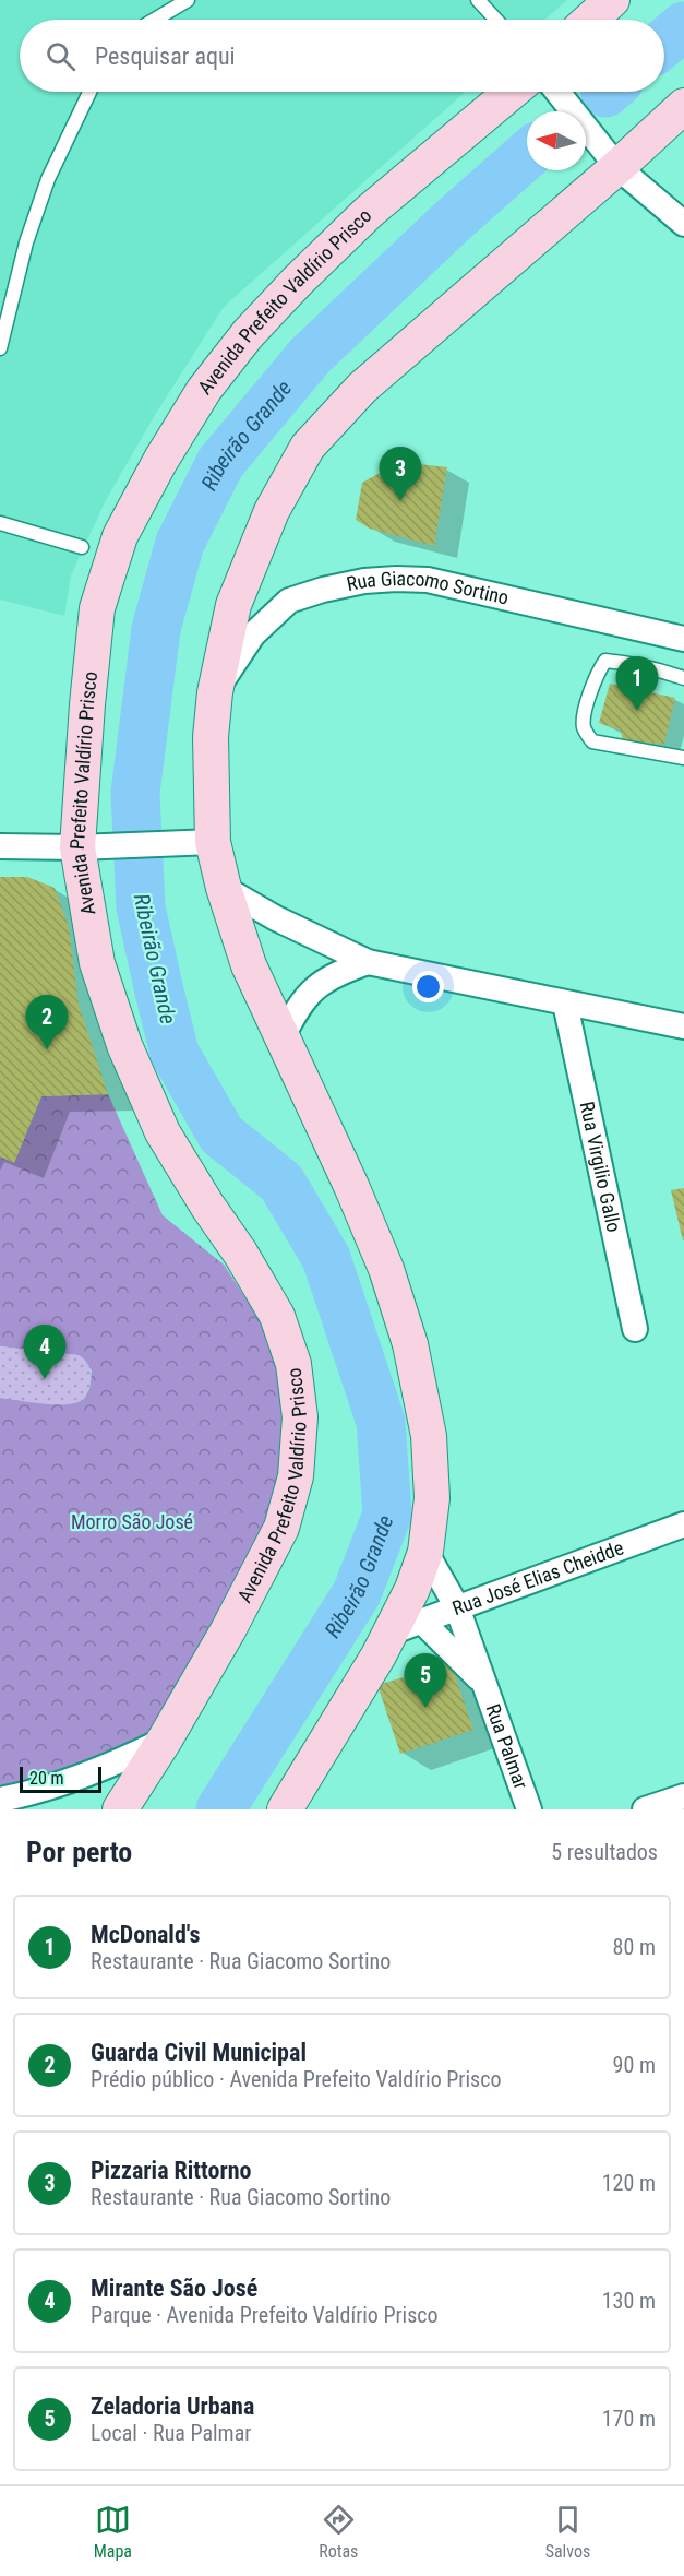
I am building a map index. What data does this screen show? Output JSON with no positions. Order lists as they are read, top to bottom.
{
  "streets": {
    "main road": ["Avenida Prefeito Valdírio Prisco"],
    "street": [
      "Rua Giacomo Sortino",
      "Rua Virgilio Gallo",
      "Rua José Elias Cheidde",
      "Rua Palmar"
    ]
  },
  "crossings": [
    ["Rua José Elias Cheidde", "Rua Palmar"]
  ],
  "water": ["Ribeirão Grande"],
  "parks": ["Morro São José"],
  "scale_bar": "20 m",
  "north": "left",
  "page": {
    "search": "Pesquisar aqui",
    "pins": [
      "3",
      "1",
      "2",
      "4",
      "5"
    ],
    "scale": "20 m",
    "heading": ["Por perto", "5 resultados"],
    "list": [
      {
        "mark": "1",
        "name": "McDonald's",
        "note": "Restaurante · Rua Giacomo Sortino",
        "value": "80 m"
      },
      {
        "mark": "2",
        "name": "Guarda Civil Municipal",
        "note": "Prédio público · Avenida Prefeito Valdírio Prisco",
        "value": "90 m"
      },
      {
        "mark": "3",
        "name": "Pizzaria Rittorno",
        "note": "Restaurante · Rua Giacomo Sortino",
        "value": "120 m"
      },
      {
        "mark": "4",
        "name": "Mirante São José",
        "note": "Parque · Avenida Prefeito Valdírio Prisco",
        "value": "130 m"
      },
      {
        "mark": "5",
        "name": "Zeladoria Urbana",
        "note": "Local · Rua Palmar",
        "value": "170 m"
      }
    ],
    "nav": ["Mapa", "Rotas", "Salvos"]
  }
}
